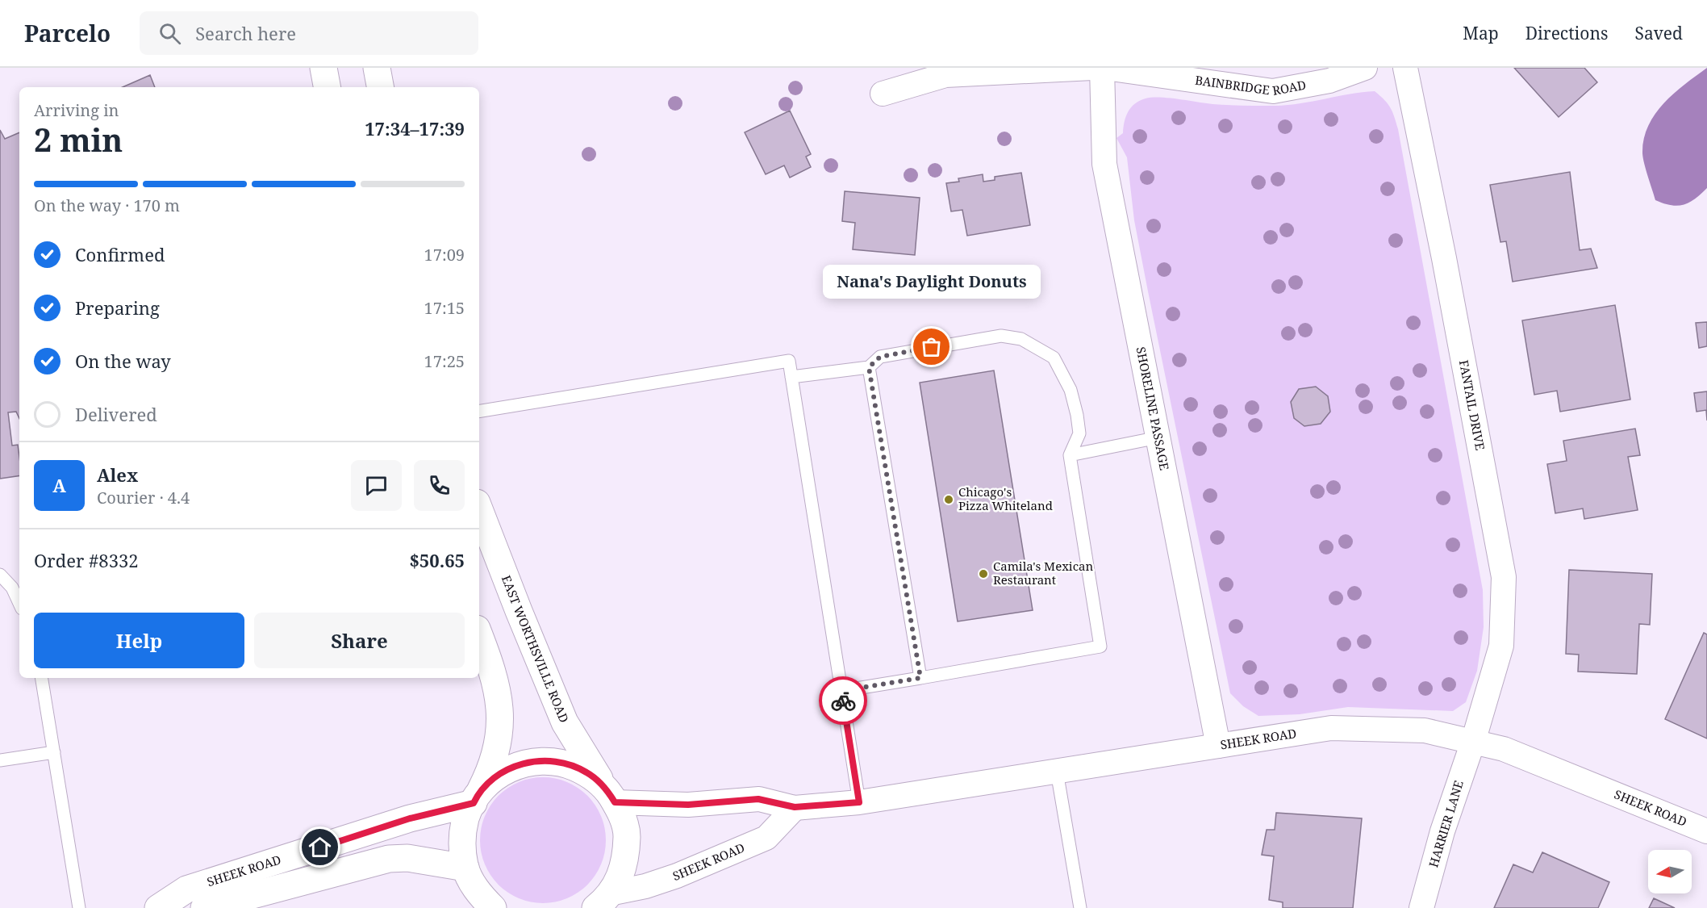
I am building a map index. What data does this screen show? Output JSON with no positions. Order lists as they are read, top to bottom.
{
  "streets": {
    "main road": ["EAST WORTHSVILLE ROAD", "SHEEK ROAD"],
    "street": [
      "BAINBRIDGE ROAD",
      "FANTAIL DRIVE",
      "SHORELINE PASSAGE",
      "HARRIER LANE"
    ]
  },
  "crossings": [
    ["BAINBRIDGE ROAD", "SHORELINE PASSAGE"],
    ["FANTAIL DRIVE", "SHEEK ROAD"],
    ["FANTAIL DRIVE", "HARRIER LANE"],
    ["SHORELINE PASSAGE", "SHEEK ROAD"],
    ["EAST WORTHSVILLE ROAD", "SHEEK ROAD"],
    ["SHEEK ROAD", "HARRIER LANE"]
  ],
  "places": ["Nana's Daylight Donuts", "Chicago's Pizza Whiteland", "Camila's Mexican Restaurant"],
  "north": "left",
  "page": {
    "header": "Parcelo",
    "search": "Search here",
    "nav": ["Map", "Directions", "Saved"],
    "heading": ["2 min", "Arriving in", "17:34–17:39"],
    "panel": [
      "Alex",
      "Courier · 4.4",
      "Order #8332",
      "$50.65"
    ],
    "bar": "On the way · 170 m",
    "list": [
      ["Confirmed", "17:09"],
      ["Preparing", "17:15"],
      ["On the way", "17:25"],
      "Delivered"
    ],
    "bubble": "Nana's Daylight Donuts",
    "round": "A",
    "buttons": ["Help", "Share"]
  }
}
